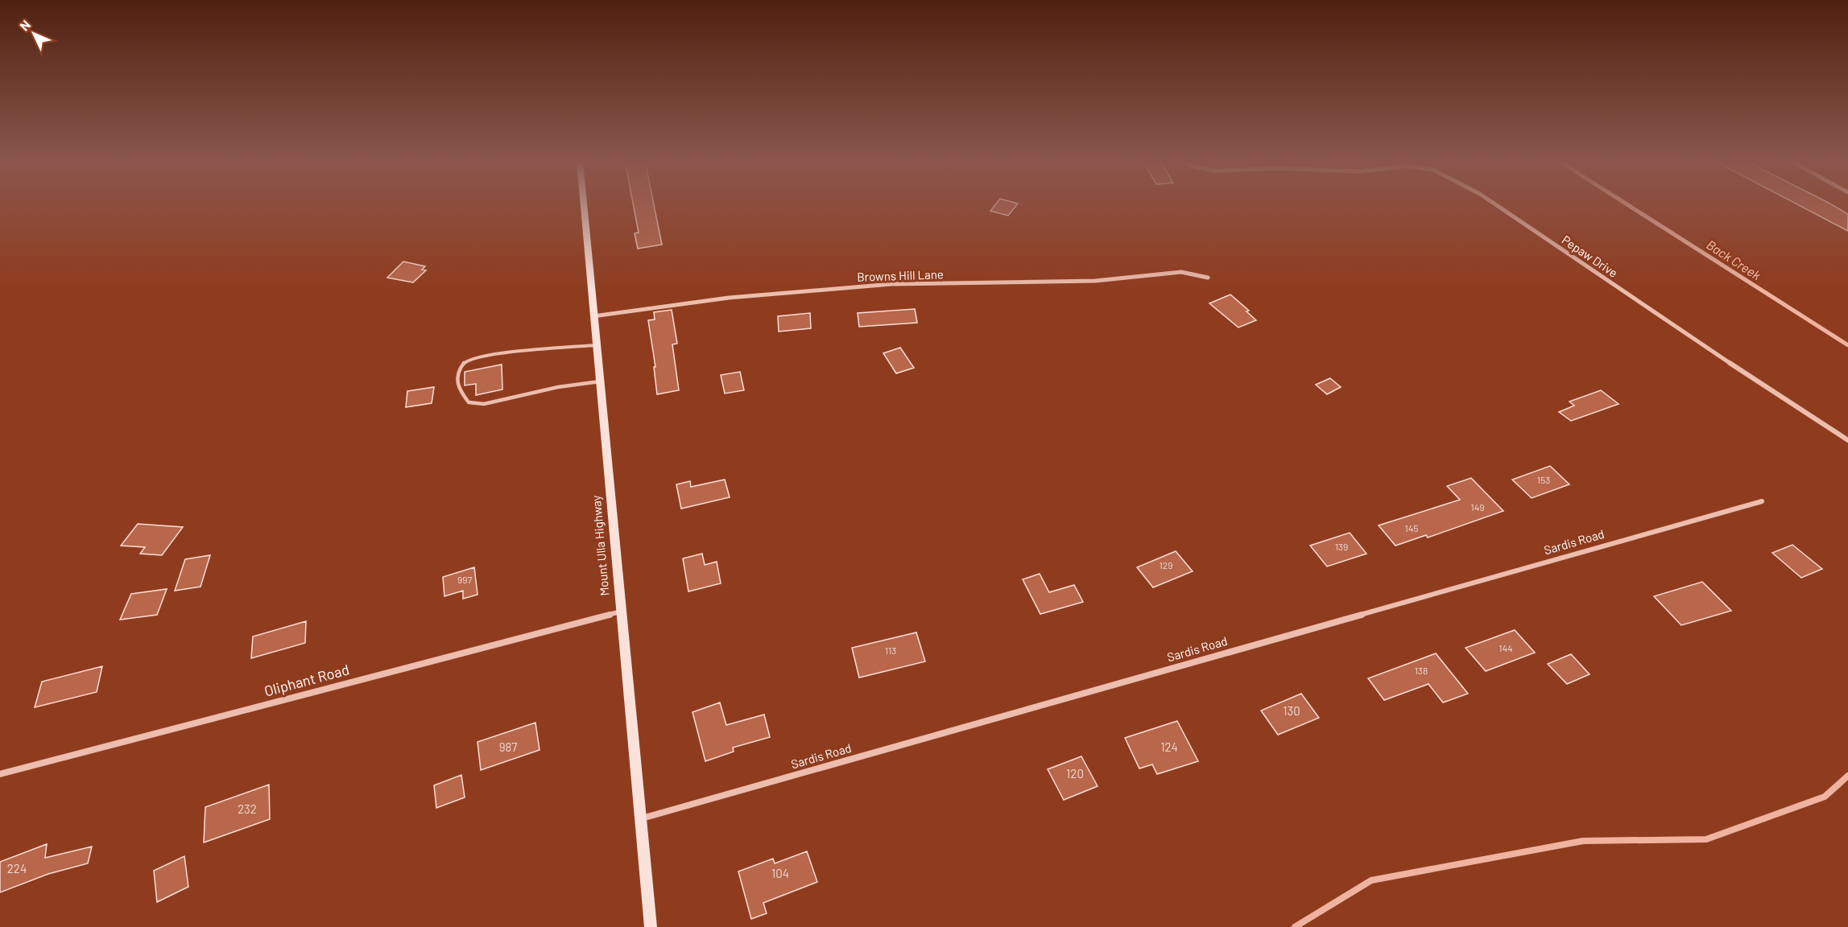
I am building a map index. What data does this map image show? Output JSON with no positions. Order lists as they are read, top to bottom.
{
  "streets": {
    "main road": ["Mount Ulla Highway"],
    "street": [
      "Pepaw Drive",
      "Browns Hill Lane",
      "Sardis Road",
      "Oliphant Road"
    ]
  },
  "crossings": [
    ["Browns Hill Lane", "Mount Ulla Highway"],
    ["Sardis Road", "Mount Ulla Highway"],
    ["Mount Ulla Highway", "Oliphant Road"]
  ],
  "water": ["Back Creek"],
  "house_numbers": [
    "153",
    "149",
    "145",
    "139",
    "129",
    "997",
    "144",
    "113",
    "138",
    "130",
    "987",
    "124",
    "120",
    "232",
    "224",
    "104"
  ],
  "north": "top left"
}
